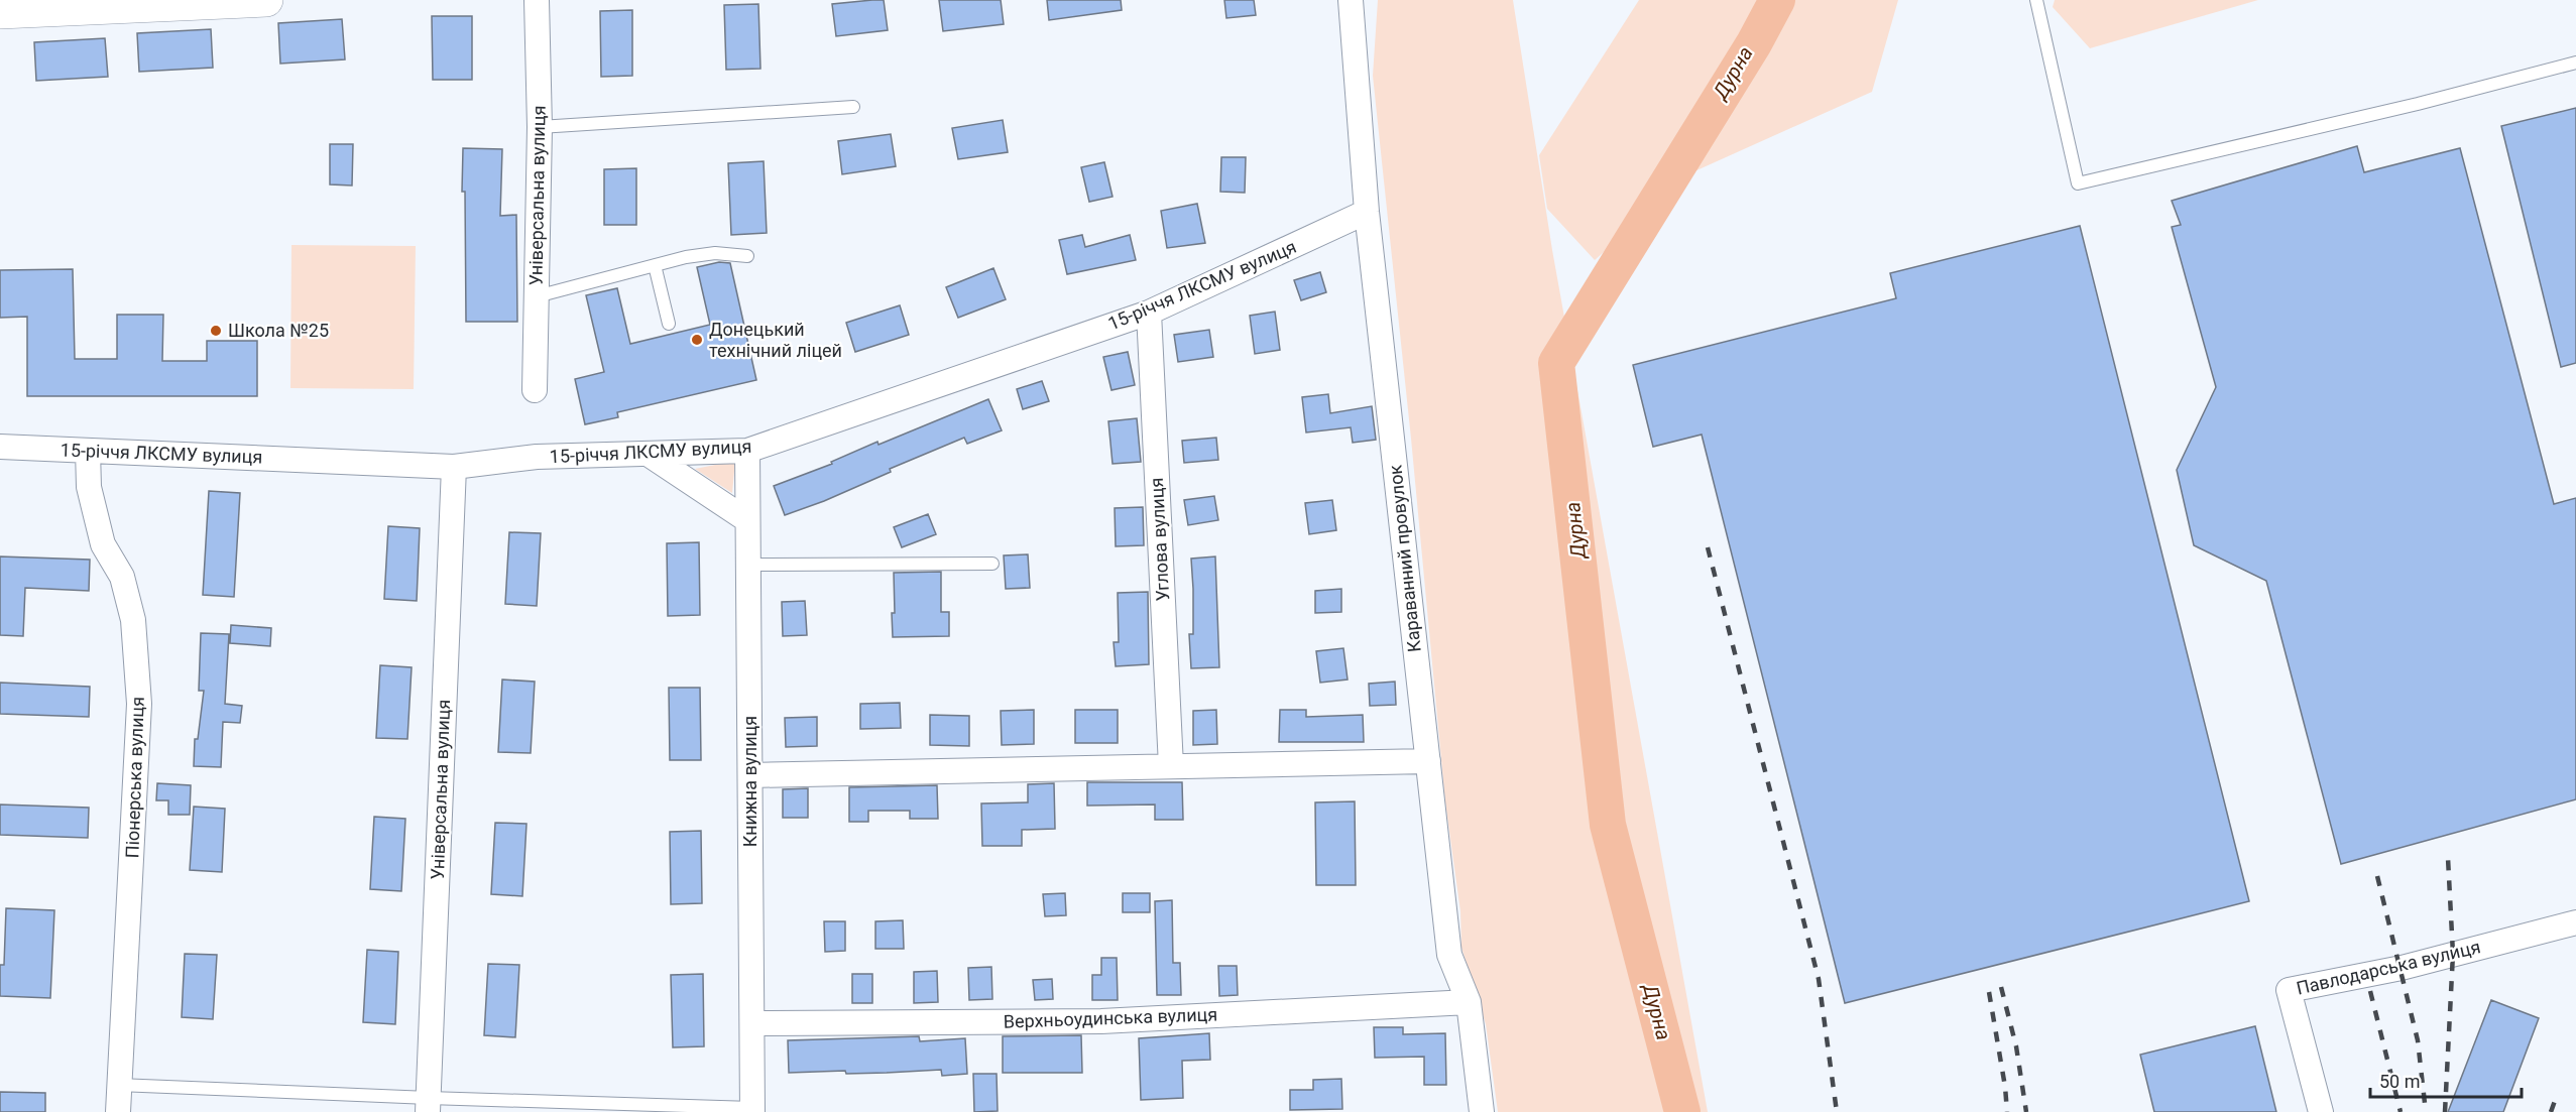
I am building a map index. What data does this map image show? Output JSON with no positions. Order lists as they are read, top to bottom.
{
  "streets": {
    "street": [
      "Універсальна вулиця",
      "15-річчя ЛКСМУ вулиця",
      "Углова вулиця",
      "Караванний провулок",
      "Піонерська вулиця",
      "Книжна вулиця",
      "Павлодарська вулиця",
      "Верхньоудинська вулиця"
    ]
  },
  "crossings": [
    ["Універсальна вулиця", "15-річчя ЛКСМУ вулиця"],
    ["15-річчя ЛКСМУ вулиця", "Углова вулиця"],
    ["15-річчя ЛКСМУ вулиця", "Караванний провулок"],
    ["15-річчя ЛКСМУ вулиця", "Піонерська вулиця"],
    ["15-річчя ЛКСМУ вулиця", "Книжна вулиця"],
    ["Караванний провулок", "Верхньоудинська вулиця"],
    ["Книжна вулиця", "Верхньоудинська вулиця"]
  ],
  "water": ["Дурна"],
  "places": ["Школа №25", "Донецький технічний ліцей"],
  "scale_bar": "50 m"
}
